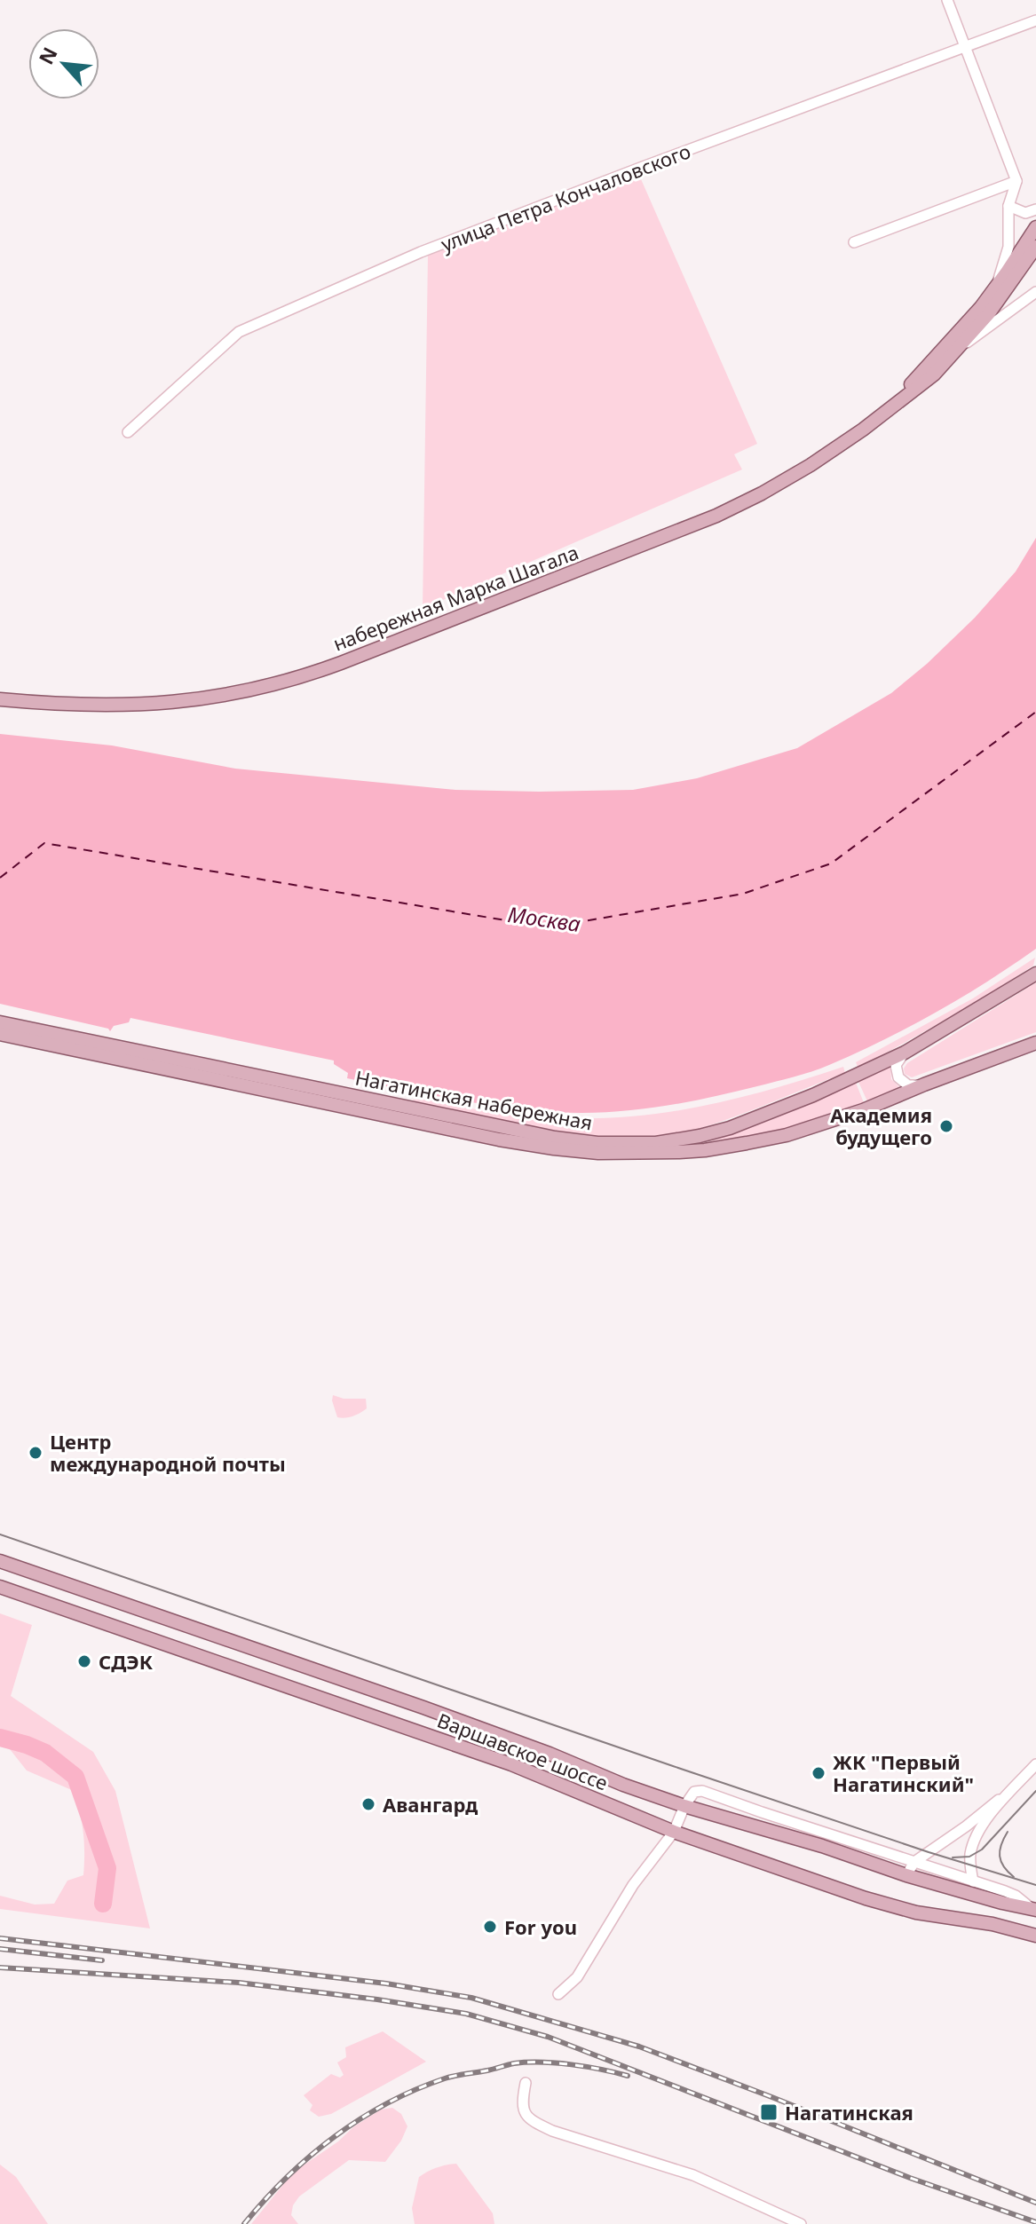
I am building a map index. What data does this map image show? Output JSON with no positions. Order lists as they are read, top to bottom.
{
  "streets": {
    "main road": ["набережная Марка Шагала", "Нагатинская набережная", "Варшавское шоссе"],
    "street": ["улица Петра Кончаловского"]
  },
  "water": ["Москва"],
  "places": {
    "other": [
      "Академия будущего",
      "Центр международной почты",
      "СДЭК",
      "ЖК \"Первый Нагатинский\"",
      "Авангард",
      "For you"
    ],
    "transit": ["Нагатинская"]
  },
  "north": "top left"
}
